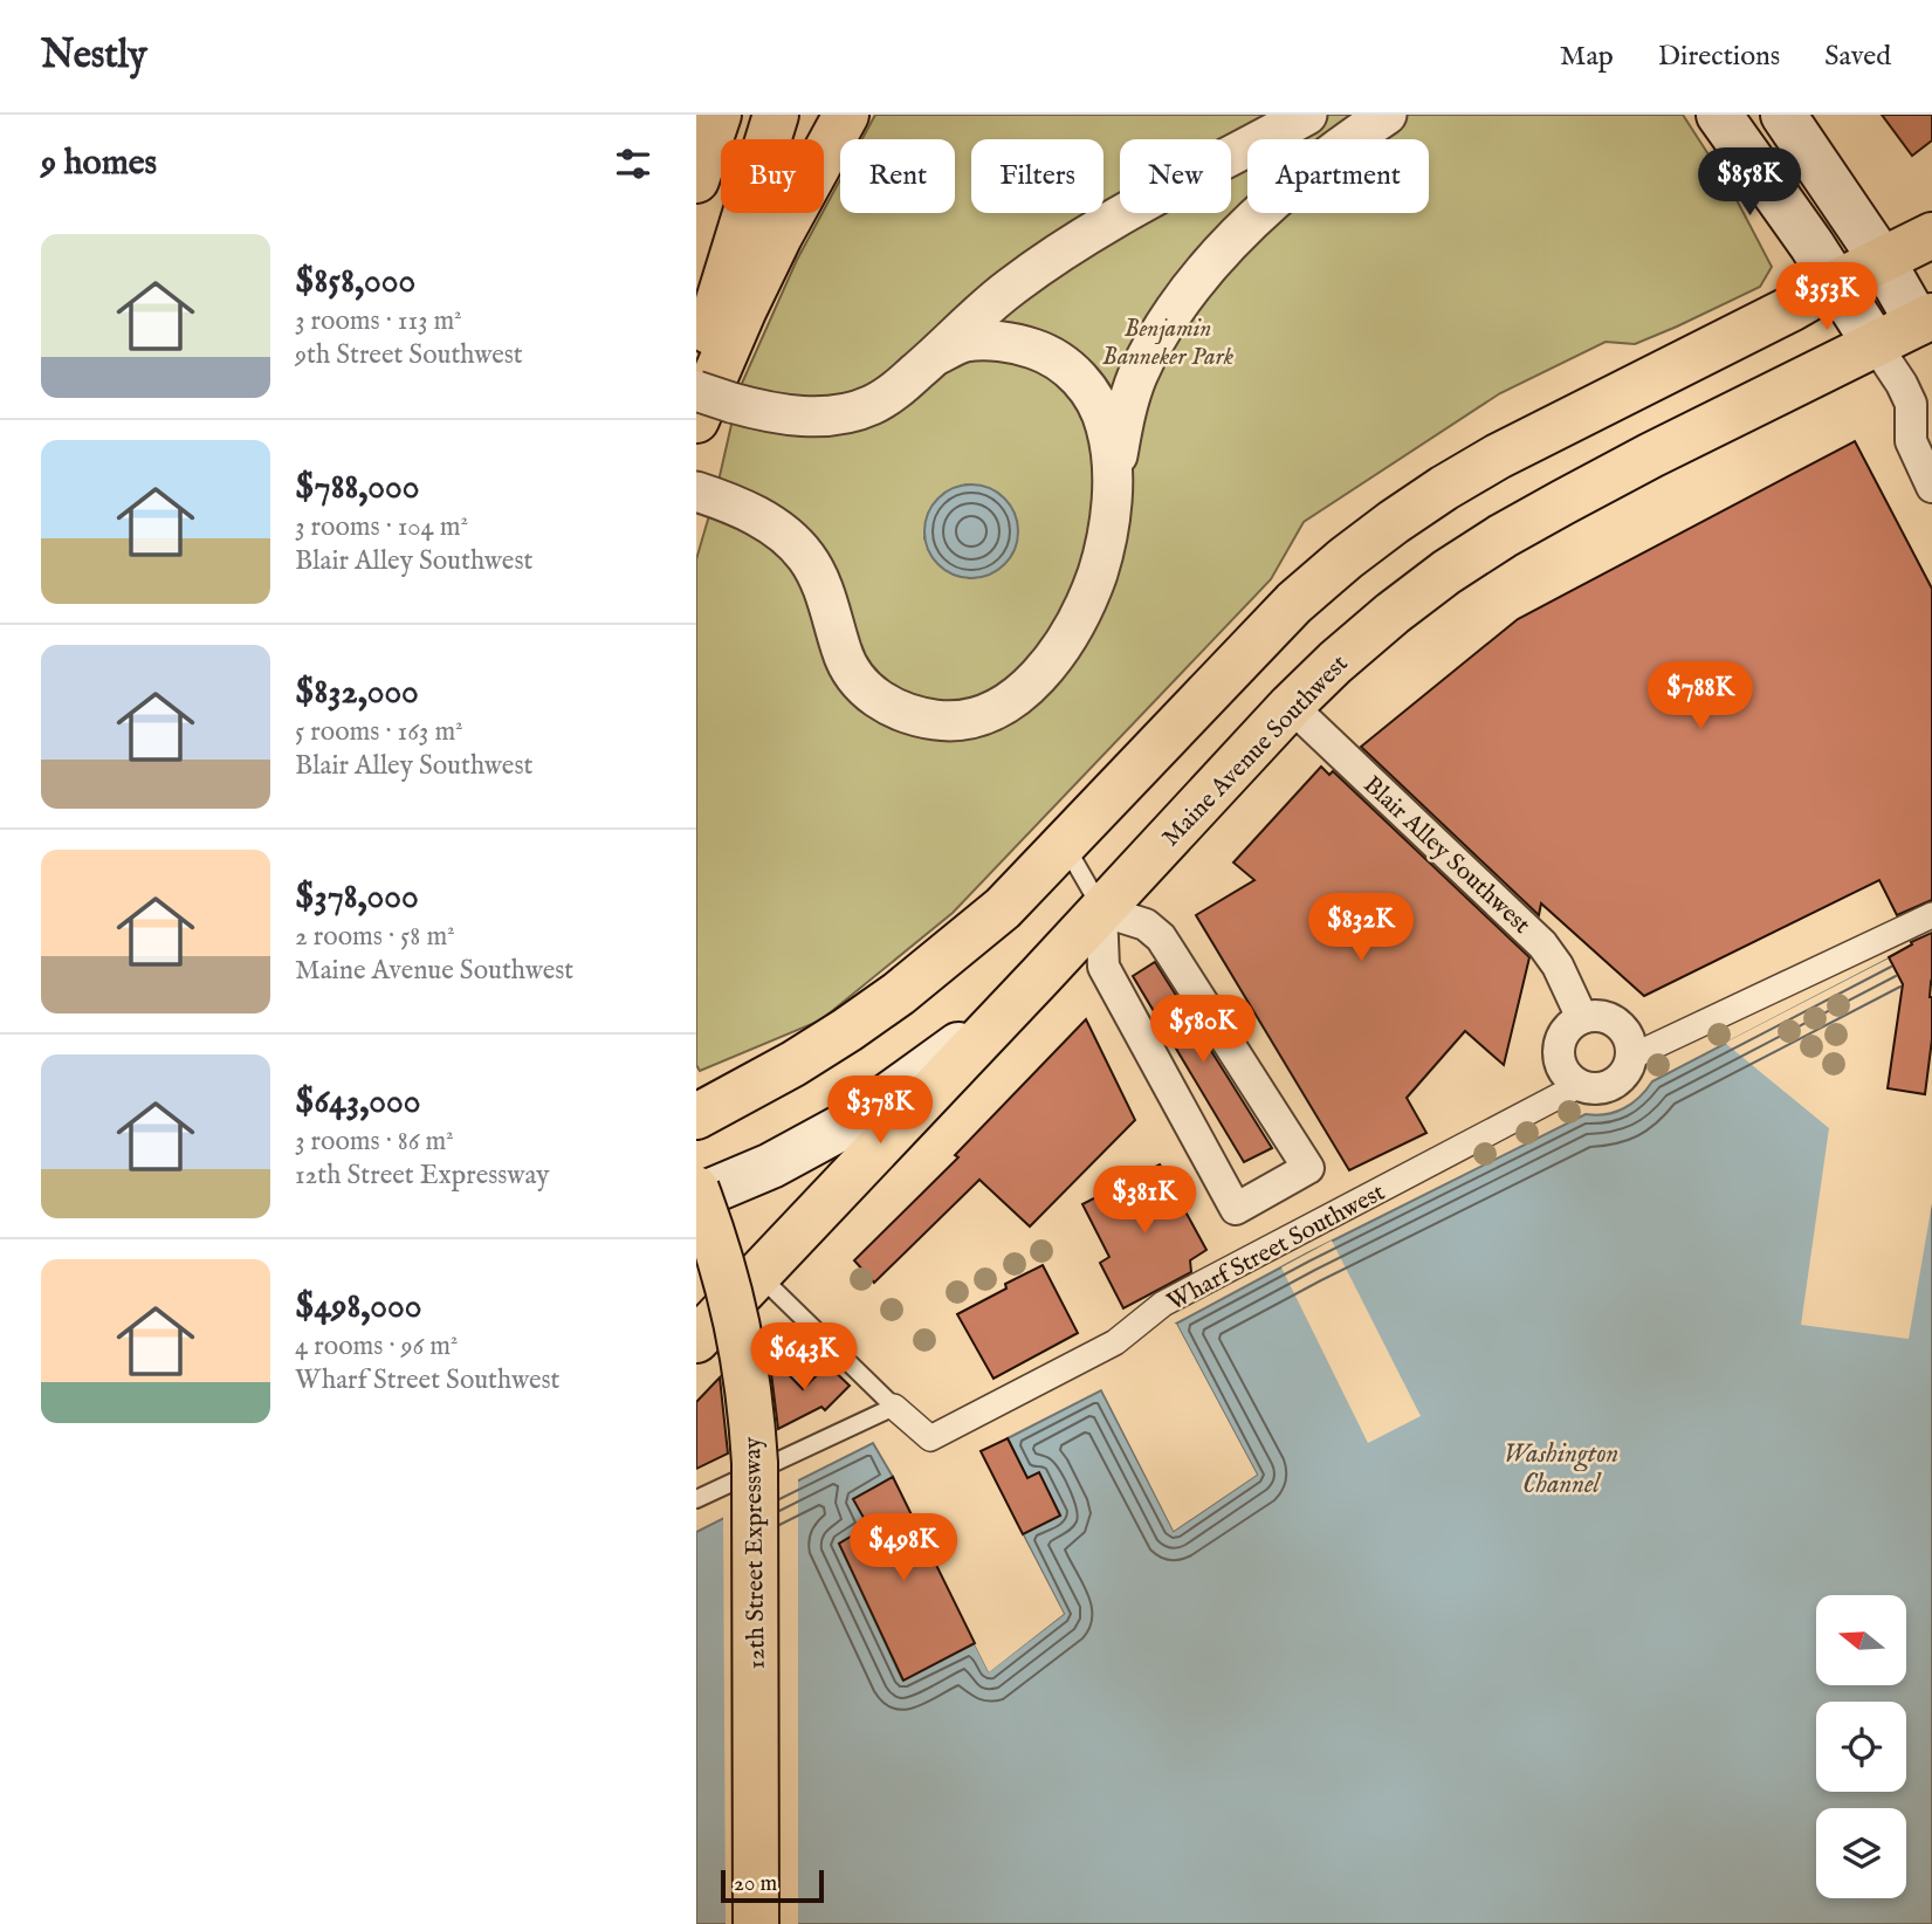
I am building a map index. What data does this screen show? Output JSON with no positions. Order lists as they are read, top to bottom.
{
  "streets": {
    "main road": ["Maine Avenue Southwest", "12th Street Expressway"],
    "street": ["Blair Alley Southwest", "Wharf Street Southwest"]
  },
  "crossings": [
    ["Maine Avenue Southwest", "Blair Alley Southwest"],
    ["Blair Alley Southwest", "Wharf Street Southwest"]
  ],
  "water": ["Washington Channel"],
  "parks": ["Benjamin Banneker Park"],
  "scale_bar": "20 m",
  "north": "left",
  "page": {
    "header": "Nestly",
    "nav": ["Map", "Directions", "Saved"],
    "heading": "9 homes",
    "chip": [
      "Buy",
      "Rent",
      "Filters",
      "New",
      "Apartment"
    ],
    "price": [
      "$858K",
      "$353K",
      "$788K",
      "$832K",
      "$580K",
      "$378K",
      "$381K",
      "$643K",
      "$498K"
    ],
    "list": [
      {
        "name": "$858,000",
        "note": "3 rooms · 113 m² · 9th Street Southwest"
      },
      {
        "name": "$788,000",
        "note": "3 rooms · 104 m² · Blair Alley Southwest"
      },
      {
        "name": "$832,000",
        "note": "5 rooms · 163 m² · Blair Alley Southwest"
      },
      {
        "name": "$378,000",
        "note": "2 rooms · 58 m² · Maine Avenue Southwest"
      },
      {
        "name": "$643,000",
        "note": "3 rooms · 86 m² · 12th Street Expressway"
      },
      {
        "name": "$498,000",
        "note": "4 rooms · 96 m² · Wharf Street Southwest"
      }
    ],
    "scale": "20 m"
  }
}
